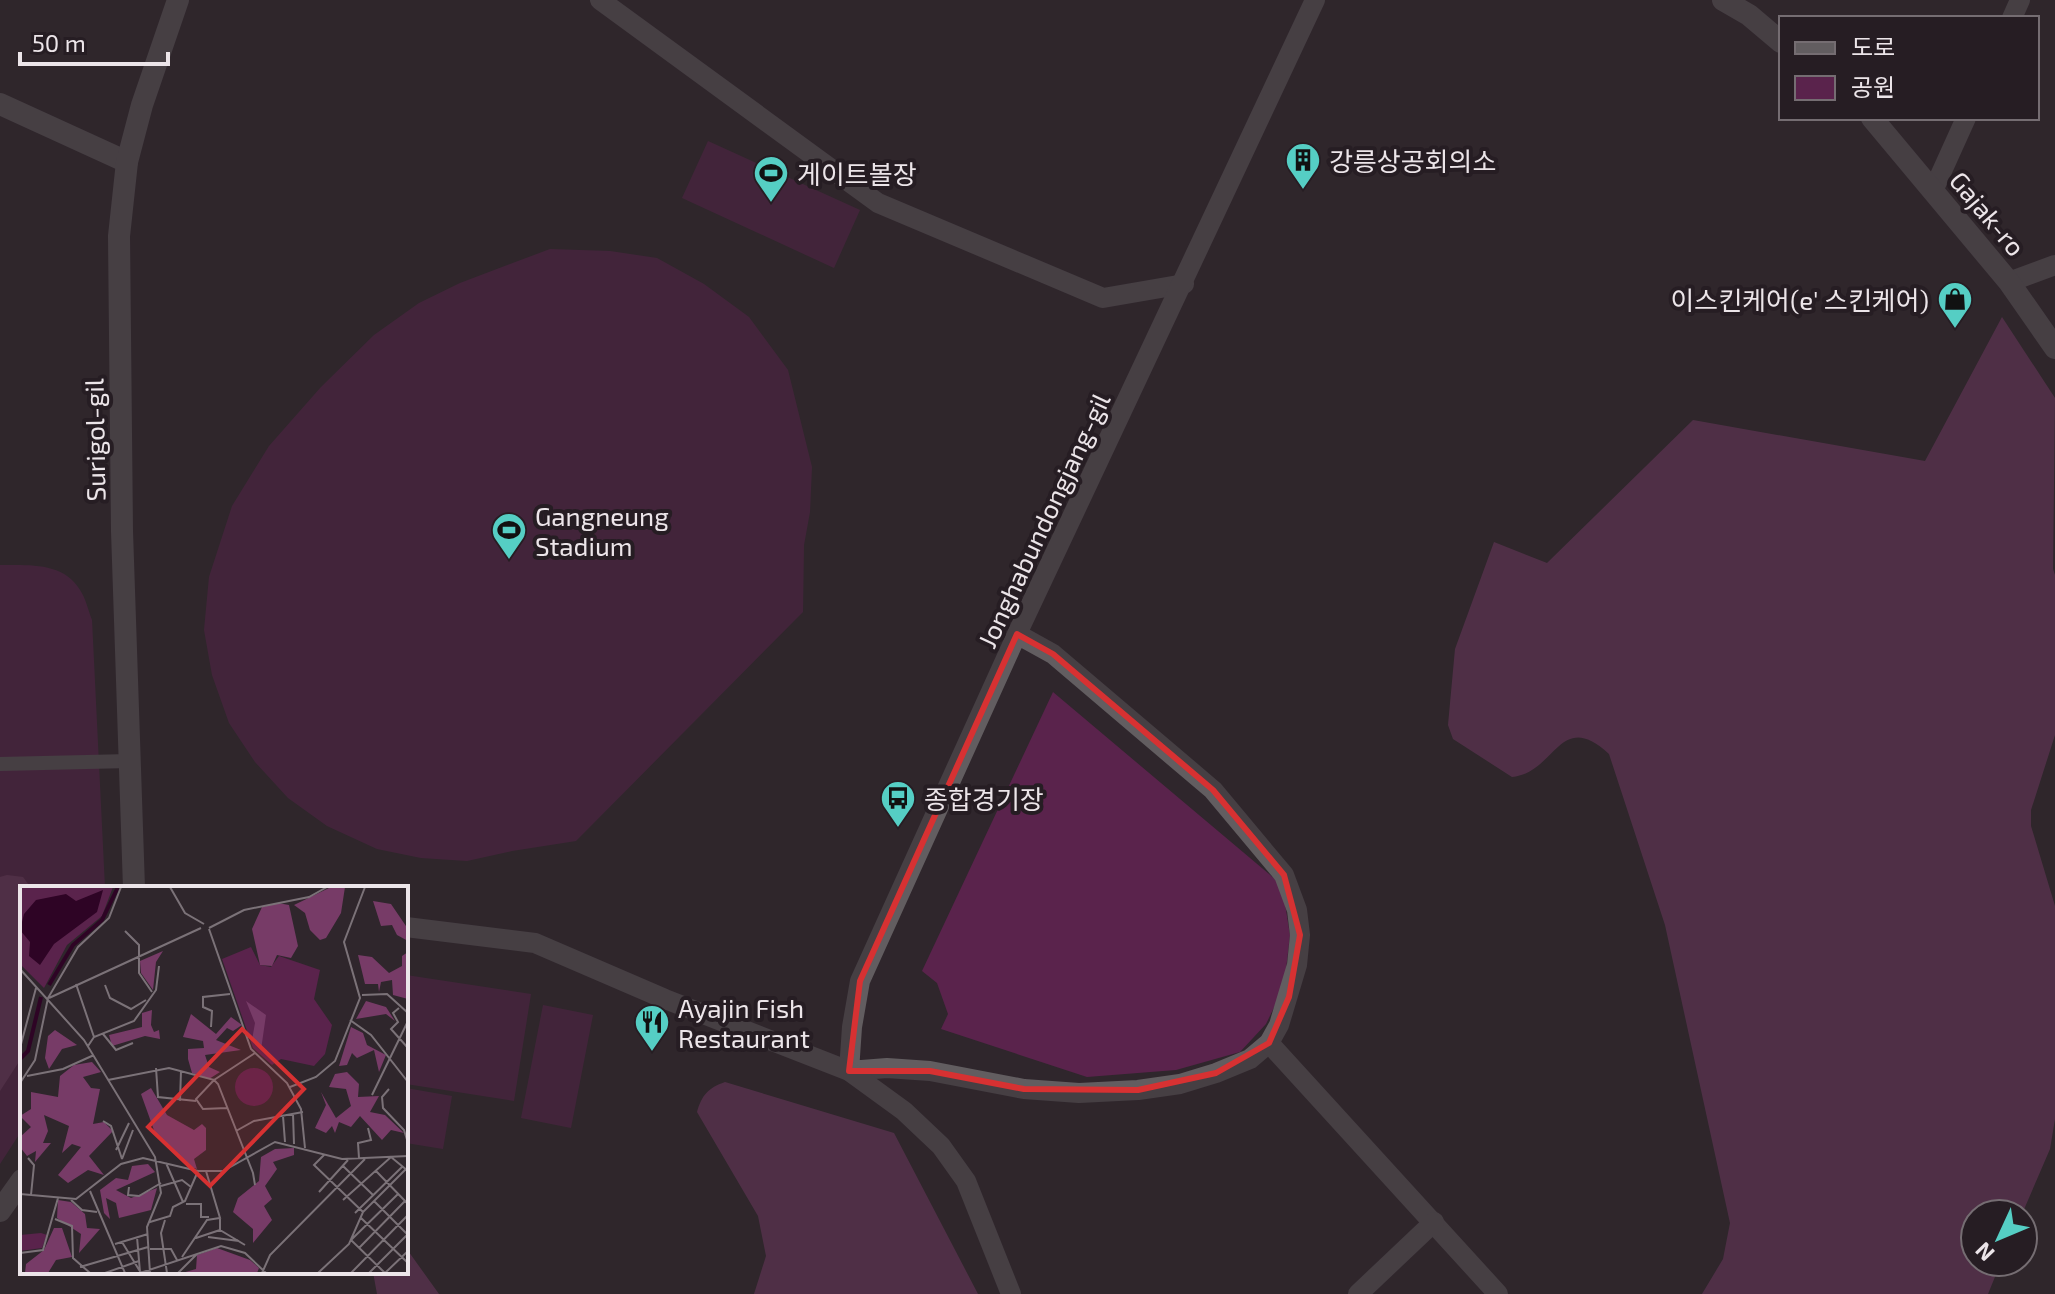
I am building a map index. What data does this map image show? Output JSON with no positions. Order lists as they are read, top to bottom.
{
  "streets": {
    "street": ["Gajak-ro", "Surigol-gil", "Jonghabundongjang-gil"]
  },
  "places": {
    "building": ["강릉상공회의소"],
    "sports": ["게이트볼장", "Gangneung Stadium"],
    "shop": ["이스킨케어(e' 스킨케어)"],
    "bus stop": ["종합경기장"],
    "restaurant": ["Ayajin Fish Restaurant"]
  },
  "legend": ["도로", "공원"],
  "scale_bar": "50 m",
  "north": "bottom left"
}
